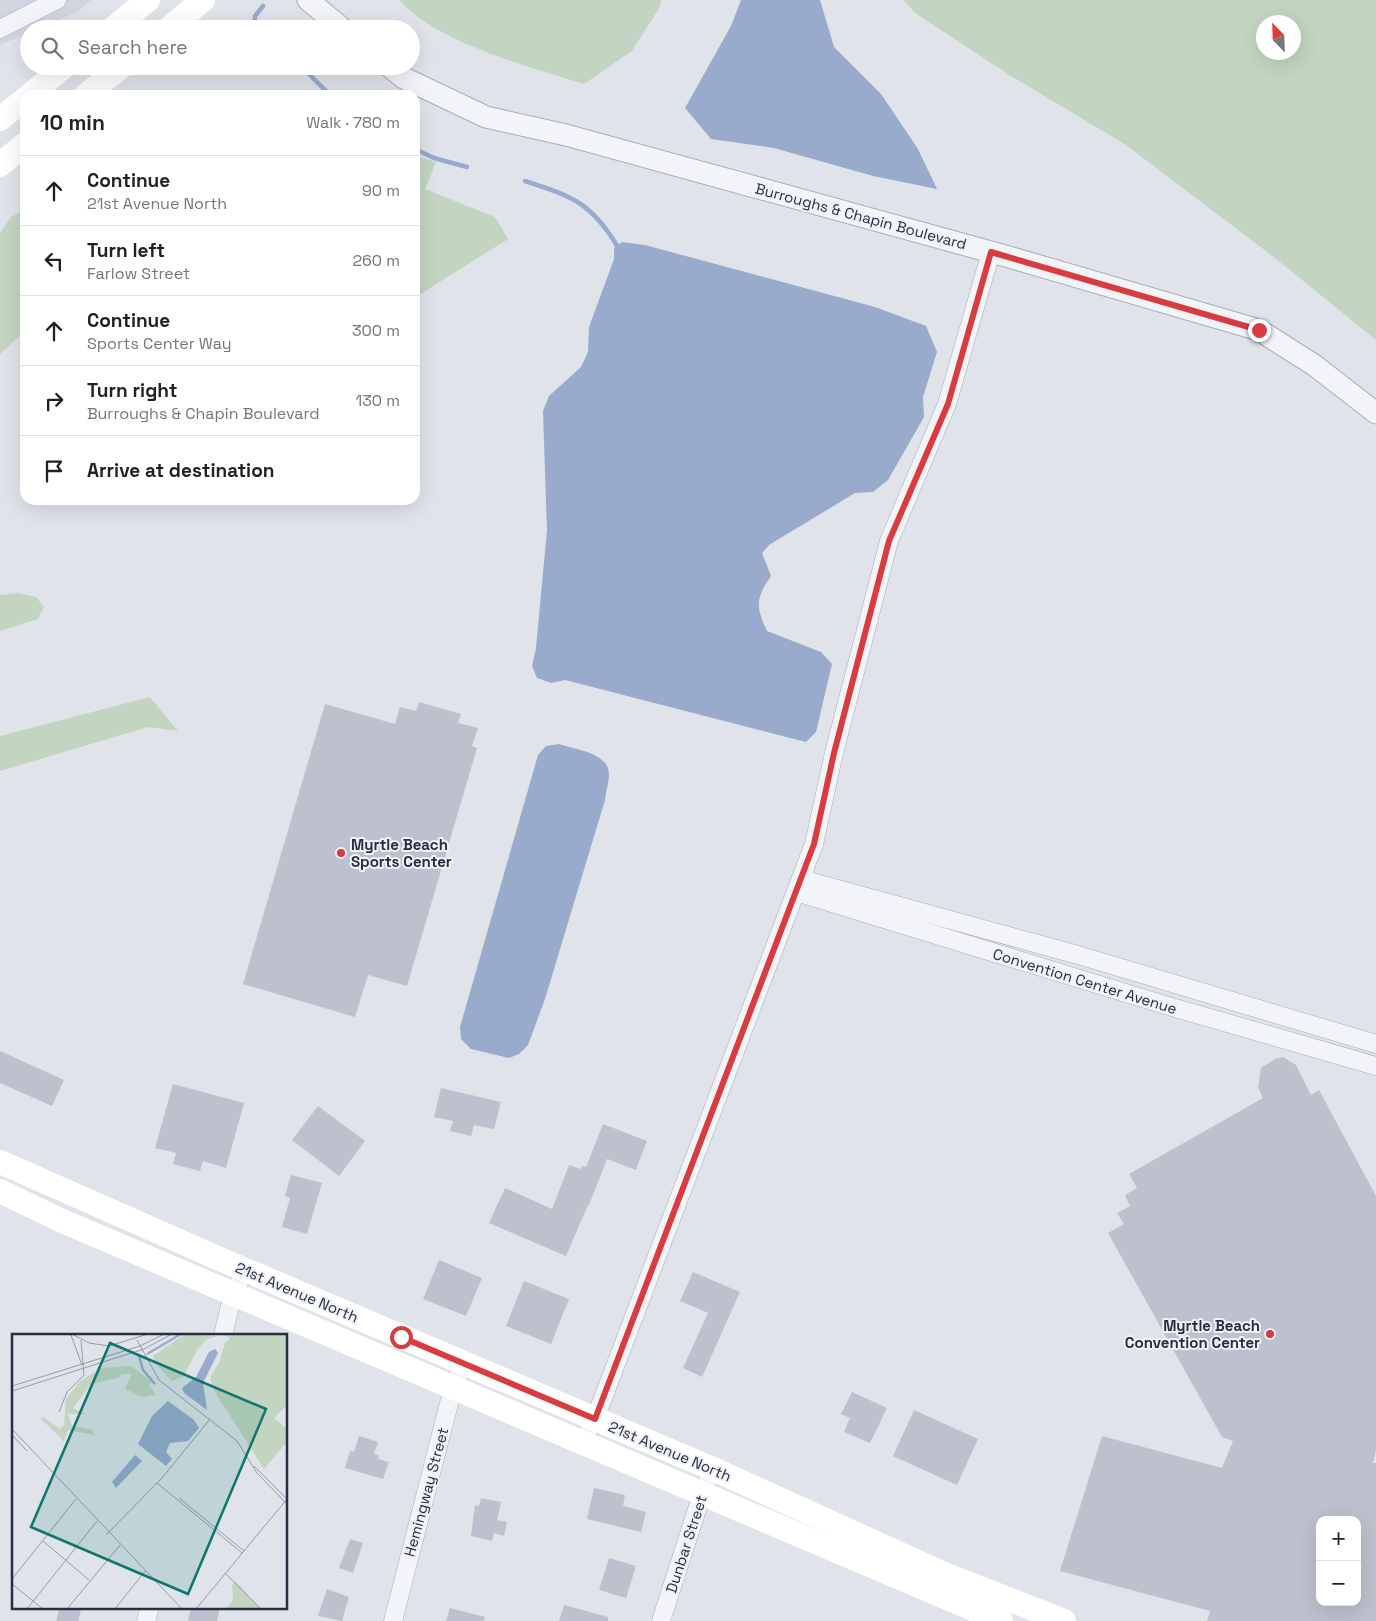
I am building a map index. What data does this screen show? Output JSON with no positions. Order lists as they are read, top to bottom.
{
  "streets": {
    "main road": ["21st Avenue North"],
    "street": [
      "Burroughs & Chapin Boulevard",
      "Convention Center Avenue",
      "Hemingway Street",
      "Dunbar Street"
    ]
  },
  "crossings": [
    ["21st Avenue North", "Hemingway Street"],
    ["21st Avenue North", "Dunbar Street"]
  ],
  "places": ["Myrtle Beach Sports Center", "Myrtle Beach Convention Center"],
  "north": "top left",
  "page": {
    "search": "Search here",
    "heading": ["10 min", "Walk · 780 m"],
    "list": [
      ["Continue", "21st Avenue North", "90 m"],
      ["Turn left", "Farlow Street", "260 m"],
      ["Continue", "Sports Center Way", "300 m"],
      ["Turn right", "Burroughs & Chapin Boulevard", "130 m"],
      "Arrive at destination"
    ],
    "map_buttons": ["+", "−"]
  }
}
